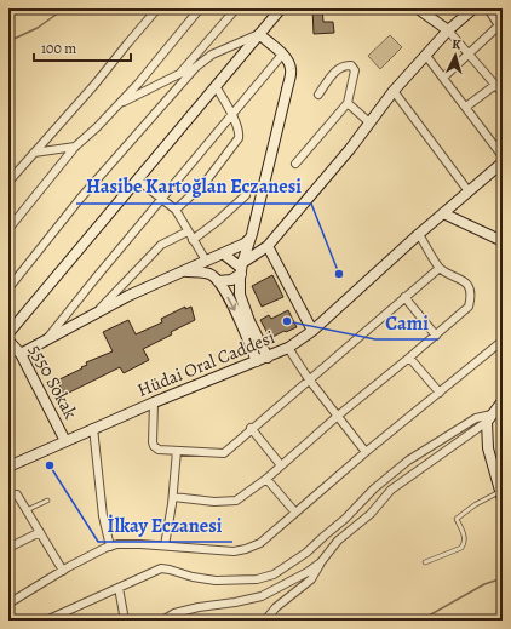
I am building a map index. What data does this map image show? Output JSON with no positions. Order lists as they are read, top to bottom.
{
  "streets": {
    "street": ["Hüdai Oral Caddesi", "5550 Sokak"]
  },
  "crossings": [
    ["Hüdai Oral Caddesi", "5550 Sokak"]
  ],
  "places": ["Hasibe Kartoğlan Eczanesi", "Cami", "İlkay Eczanesi"],
  "scale_bar": "100 m",
  "north": "top"
}
